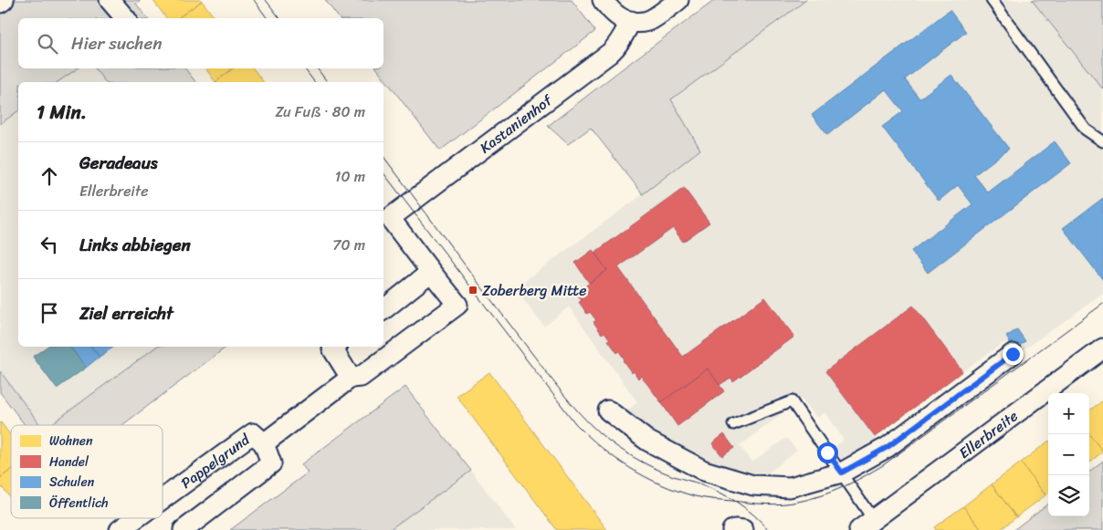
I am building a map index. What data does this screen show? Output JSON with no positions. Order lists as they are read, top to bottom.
{
  "streets": {
    "street": ["Kastanienhof", "Ellerbreite", "Pappelgrund"]
  },
  "crossings": [
    ["Kastanienhof", "Pappelgrund"]
  ],
  "places": {
    "transit": ["Zoberberg Mitte"]
  },
  "legend": [
    "Wohnen",
    "Handel",
    "Schulen",
    "Öffentlich"
  ],
  "page": {
    "search": "Hier suchen",
    "heading": ["1 Min.", "Zu Fuß · 80 m"],
    "list": [
      ["Geradeaus", "Ellerbreite", "10 m"],
      ["Links abbiegen", "70 m"],
      "Ziel erreicht"
    ],
    "map_buttons": ["+", "−"]
  }
}
